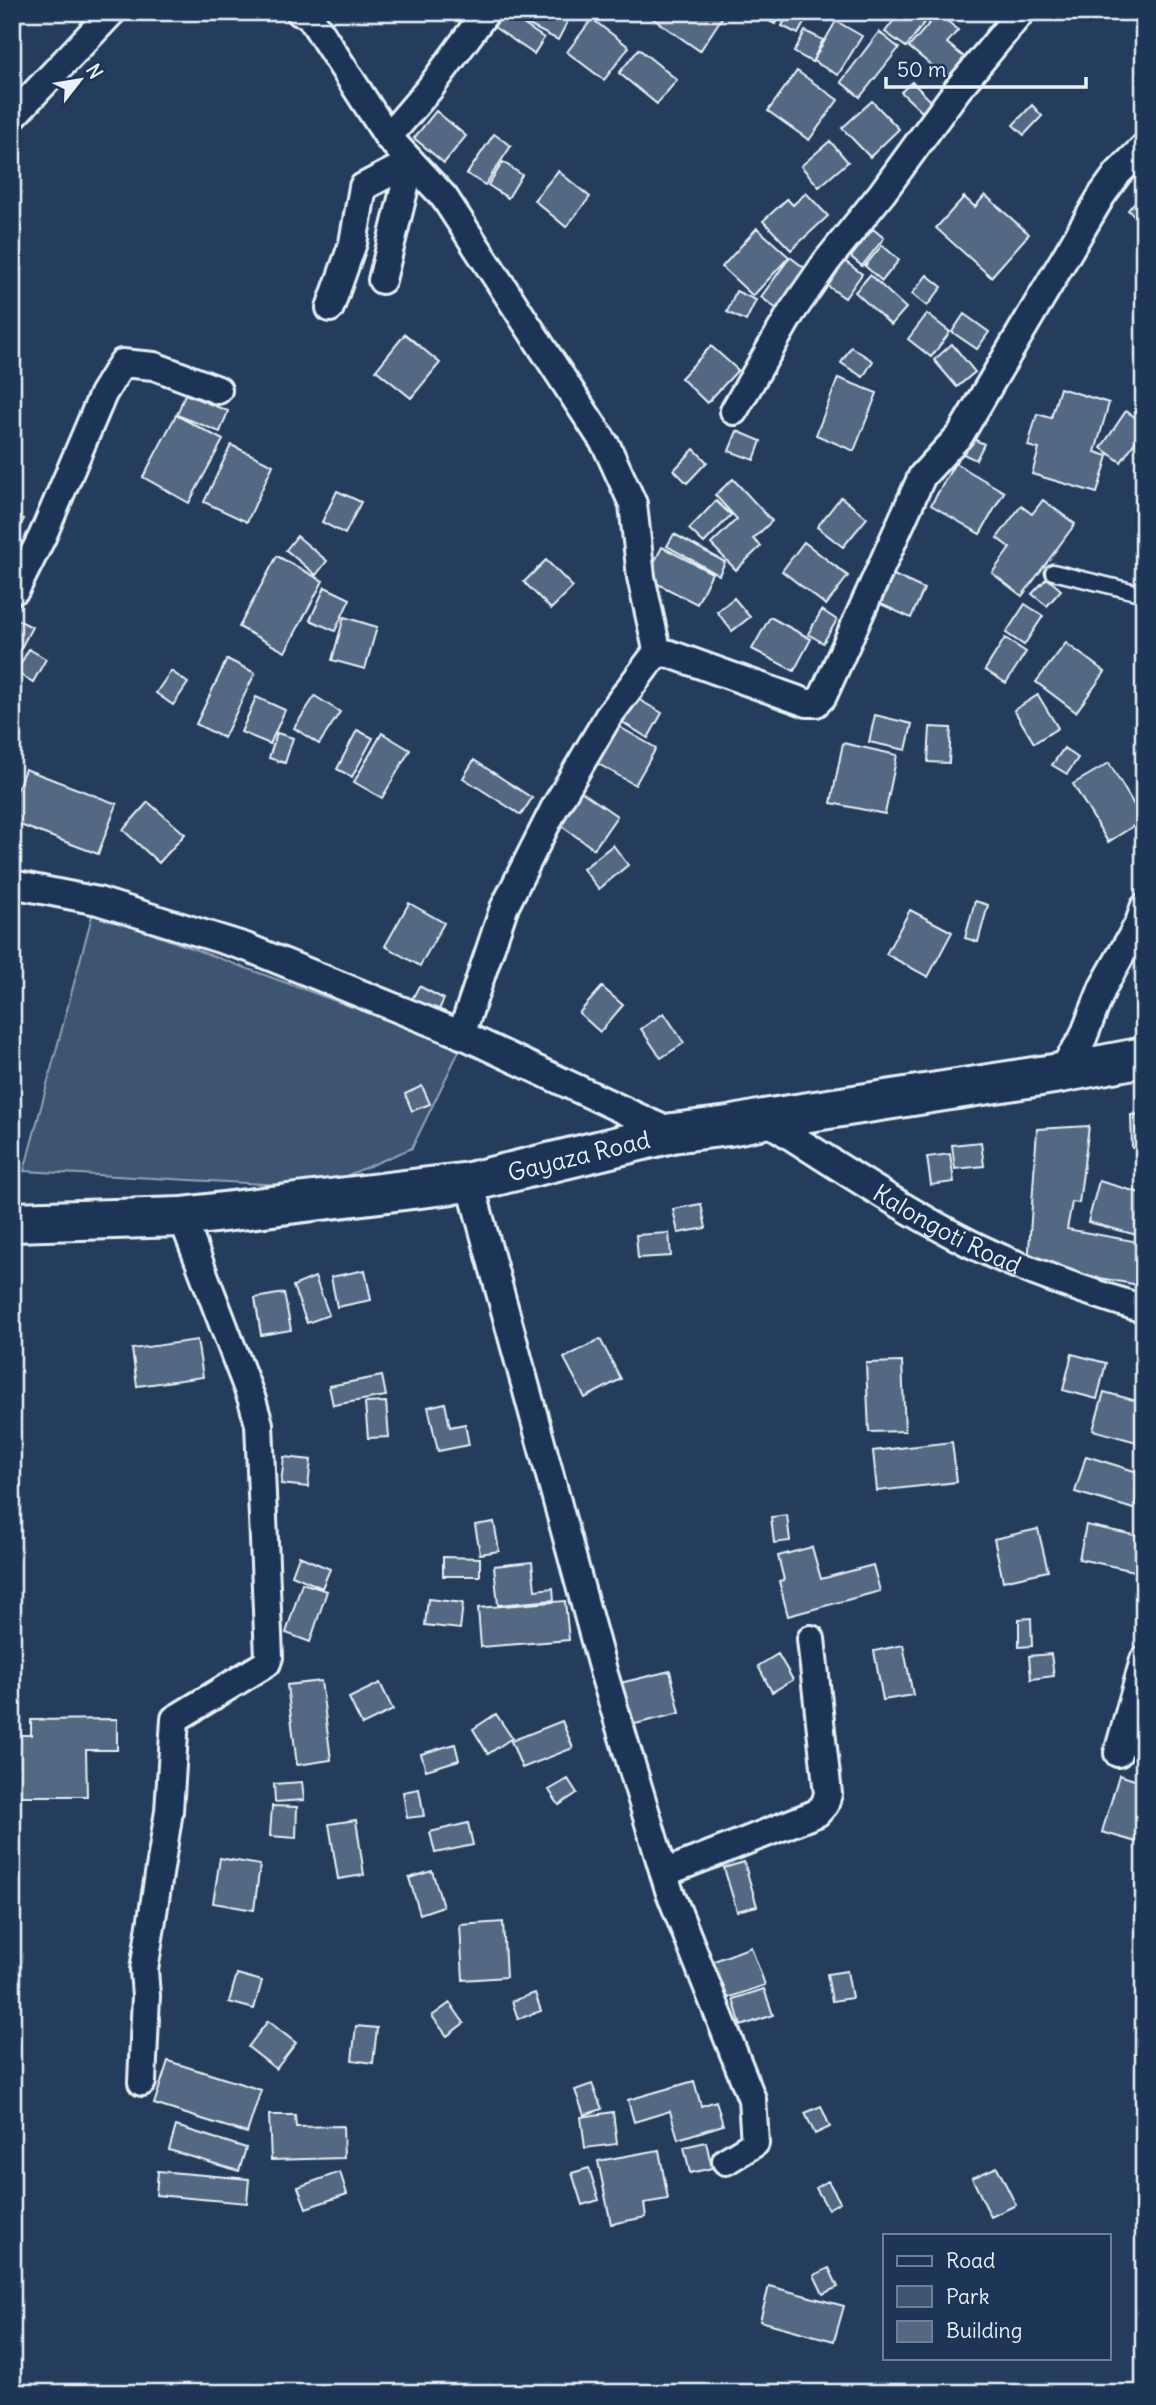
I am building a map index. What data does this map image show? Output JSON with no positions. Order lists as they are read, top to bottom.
{
  "streets": {
    "main road": ["Gayaza Road"],
    "street": ["Kalongoti Road"]
  },
  "crossings": [
    ["Gayaza Road", "Kalongoti Road"]
  ],
  "legend": ["Road", "Park", "Building"],
  "scale_bar": "50 m",
  "north": "top right"
}
